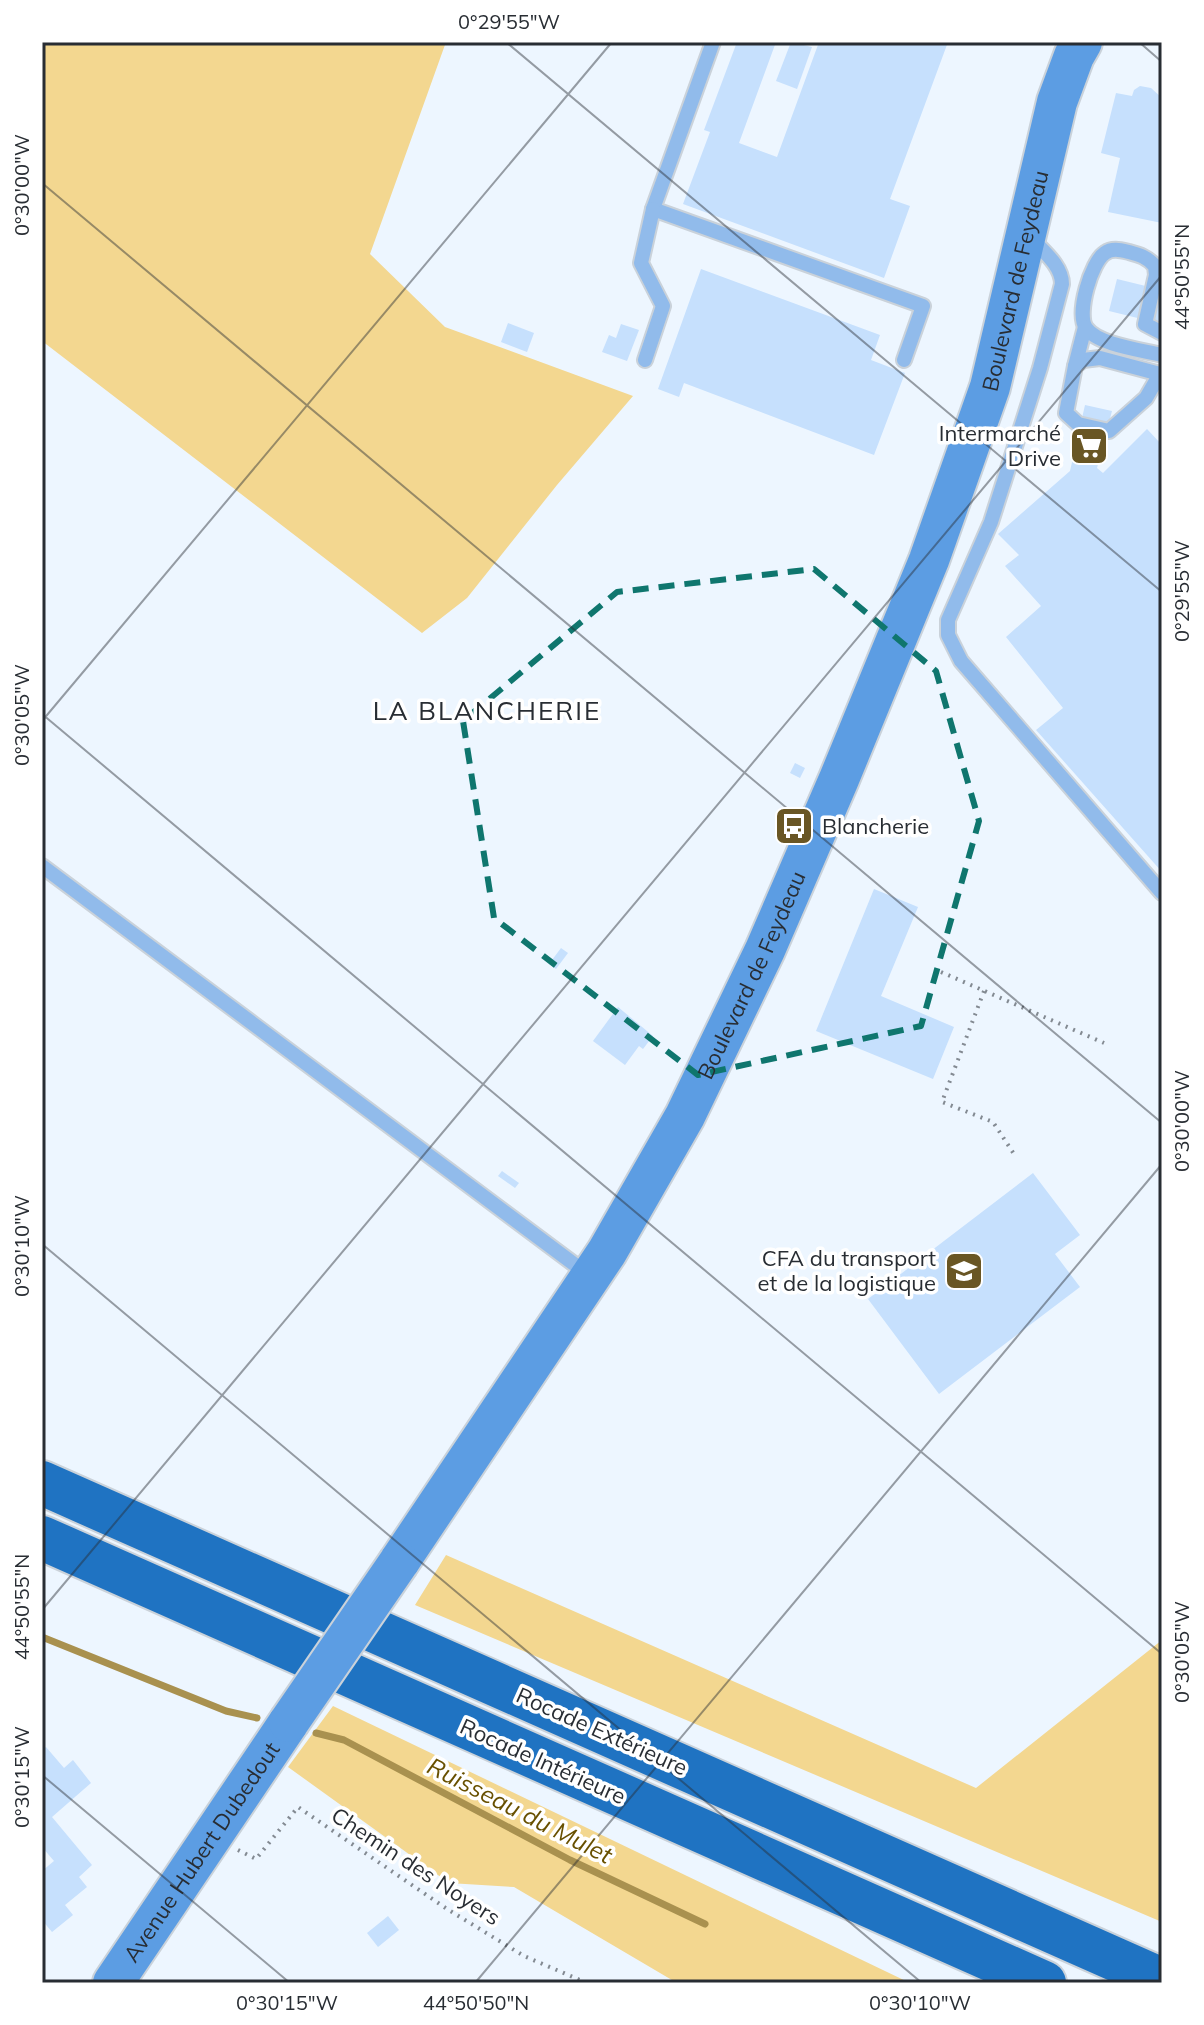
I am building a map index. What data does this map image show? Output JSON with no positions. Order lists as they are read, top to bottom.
{
  "streets": {
    "highway": ["Rocade Extérieure", "Rocade Intérieure"],
    "main road": ["Boulevard de Feydeau", "Avenue Hubert Dubedout"],
    "path": ["Chemin des Noyers"]
  },
  "crossings": [
    ["Boulevard de Feydeau", "Avenue Hubert Dubedout"]
  ],
  "districts": ["LA BLANCHERIE"],
  "water": ["Ruisseau du Mulet"],
  "places": {
    "supermarket": ["Intermarché Drive"],
    "bus stop": ["Blancherie"],
    "school or university": ["CFA du transport et de la logistique"]
  },
  "coordinates": [
    "0°29'55\"W",
    "0°30'00\"W",
    "44°50'55\"N",
    "0°30'05\"W",
    "0°30'10\"W",
    "0°30'15\"W",
    "44°50'50\"N"
  ]
}
